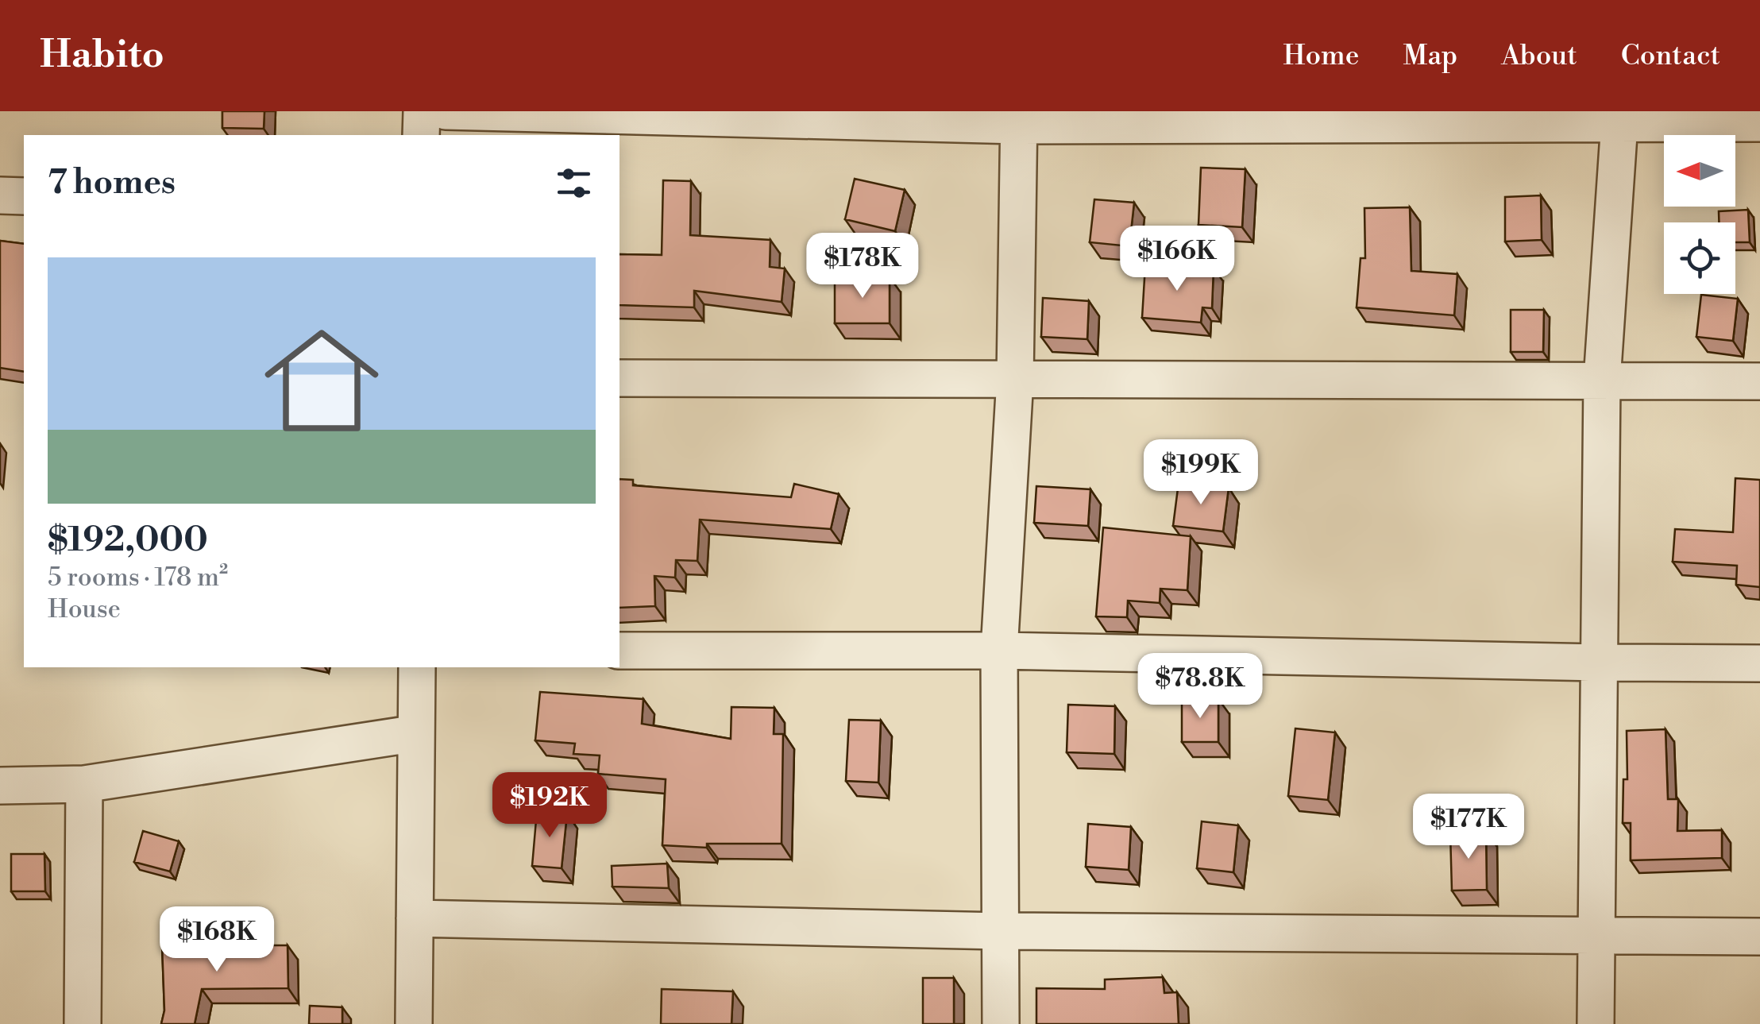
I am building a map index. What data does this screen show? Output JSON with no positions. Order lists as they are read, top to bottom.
{
  "north": "left",
  "page": {
    "header": "Habito",
    "nav": [
      "Home",
      "Map",
      "About",
      "Contact"
    ],
    "heading": "7 homes",
    "price": [
      "$166K",
      "$178K",
      "$199K",
      "$78.8K",
      "$192K",
      "$177K",
      "$168K"
    ],
    "list": [
      {
        "name": "$192,000",
        "note": "5 rooms · 178 m² · House"
      }
    ]
  }
}
